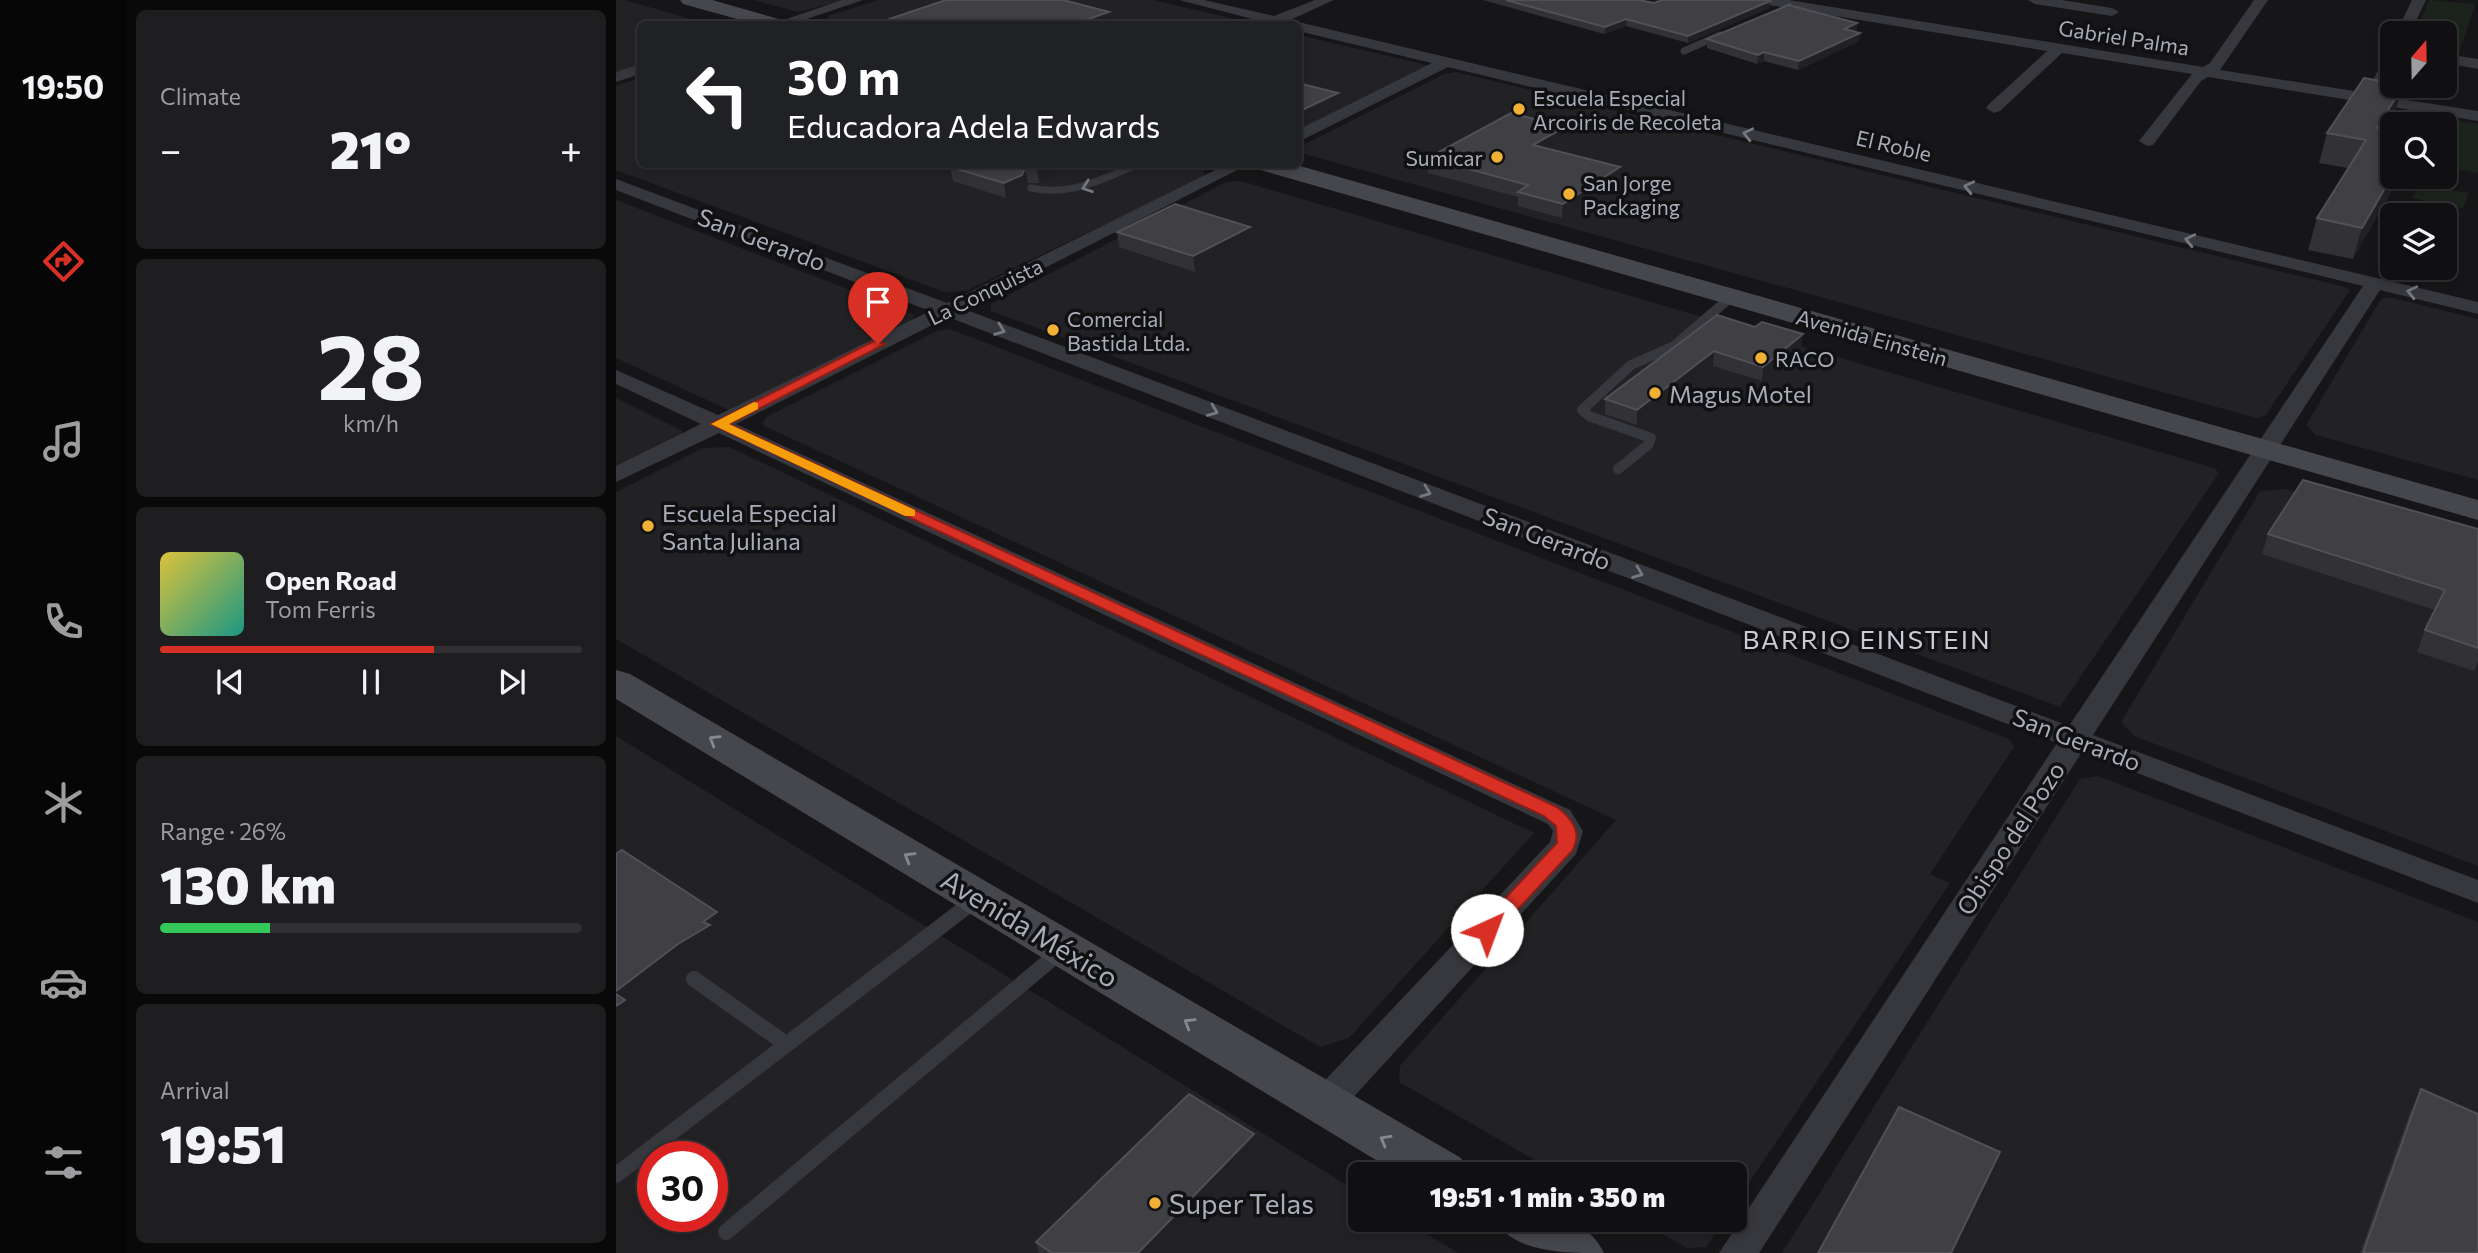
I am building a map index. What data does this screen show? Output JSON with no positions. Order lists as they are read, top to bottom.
{
  "streets": {
    "main road": ["Avenida Einstein", "Avenida México"],
    "street": [
      "Gabriel Palma",
      "El Roble",
      "San Gerardo",
      "La Conquista",
      "Obispo del Pozo"
    ]
  },
  "crossings": [
    ["El Roble", "Obispo del Pozo"],
    ["San Gerardo", "La Conquista"],
    ["San Gerardo", "Obispo del Pozo"],
    ["Avenida Einstein", "Obispo del Pozo"]
  ],
  "one_way": ["El Roble", "San Gerardo", "Avenida México"],
  "districts": ["BARRIO EINSTEIN"],
  "places": [
    "Escuela Especial Arcoiris de Recoleta",
    "Sumicar",
    "San Jorge Packaging",
    "Comercial Bastida Ltda.",
    "RACO",
    "Magus Motel",
    "Escuela Especial Santa Juliana",
    "Super Telas"
  ],
  "north": "top",
  "page": {
    "tabs": "19:50",
    "tile": [
      "Climate",
      ["28", "km/h"],
      ["Range · 26%", "130 km"],
      ["Arrival", "19:51"]
    ],
    "turn": ["30 m", "Educadora Adela Edwards"],
    "heat": ["−", "21°", "+"],
    "song": ["Open Road", "Tom Ferris"],
    "limit": "30",
    "trip": "19:51 · 1 min · 350 m"
  }
}
